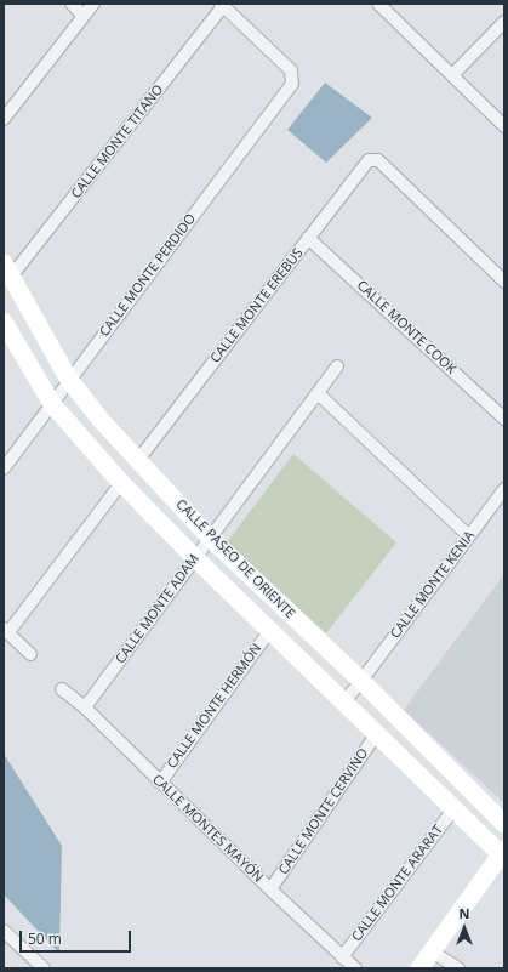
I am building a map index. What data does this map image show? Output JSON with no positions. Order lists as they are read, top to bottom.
{
  "streets": {
    "street": [
      "CALLE MONTE TITANO",
      "CALLE MONTE PERDIDO",
      "CALLE MONTE EREBUS",
      "CALLE MONTE COOK",
      "CALLE PASEO DE ORIENTE",
      "CALLE MONTE KENIA",
      "CALLE MONTE ADAM",
      "CALLE MONTE HERMÓN",
      "CALLE MONTE CERVINO",
      "CALLE MONTES MAYÓN",
      "CALLE MONTE ARARAT"
    ]
  },
  "crossings": [
    ["CALLE MONTE TITANO", "CALLE MONTE PERDIDO"],
    ["CALLE MONTE TITANO", "CALLE PASEO DE ORIENTE"],
    ["CALLE MONTE PERDIDO", "CALLE PASEO DE ORIENTE"],
    ["CALLE MONTE EREBUS", "CALLE MONTE COOK"],
    ["CALLE MONTE EREBUS", "CALLE PASEO DE ORIENTE"],
    ["CALLE PASEO DE ORIENTE", "CALLE MONTE KENIA"],
    ["CALLE PASEO DE ORIENTE", "CALLE MONTE ADAM"],
    ["CALLE PASEO DE ORIENTE", "CALLE MONTE HERMÓN"],
    ["CALLE PASEO DE ORIENTE", "CALLE MONTE CERVINO"],
    ["CALLE PASEO DE ORIENTE", "CALLE MONTE ARARAT"],
    ["CALLE MONTE ADAM", "CALLE MONTES MAYÓN"],
    ["CALLE MONTE HERMÓN", "CALLE MONTES MAYÓN"],
    ["CALLE MONTE CERVINO", "CALLE MONTES MAYÓN"],
    ["CALLE MONTES MAYÓN", "CALLE MONTE ARARAT"]
  ],
  "scale_bar": "50 m",
  "north": "top"
}
